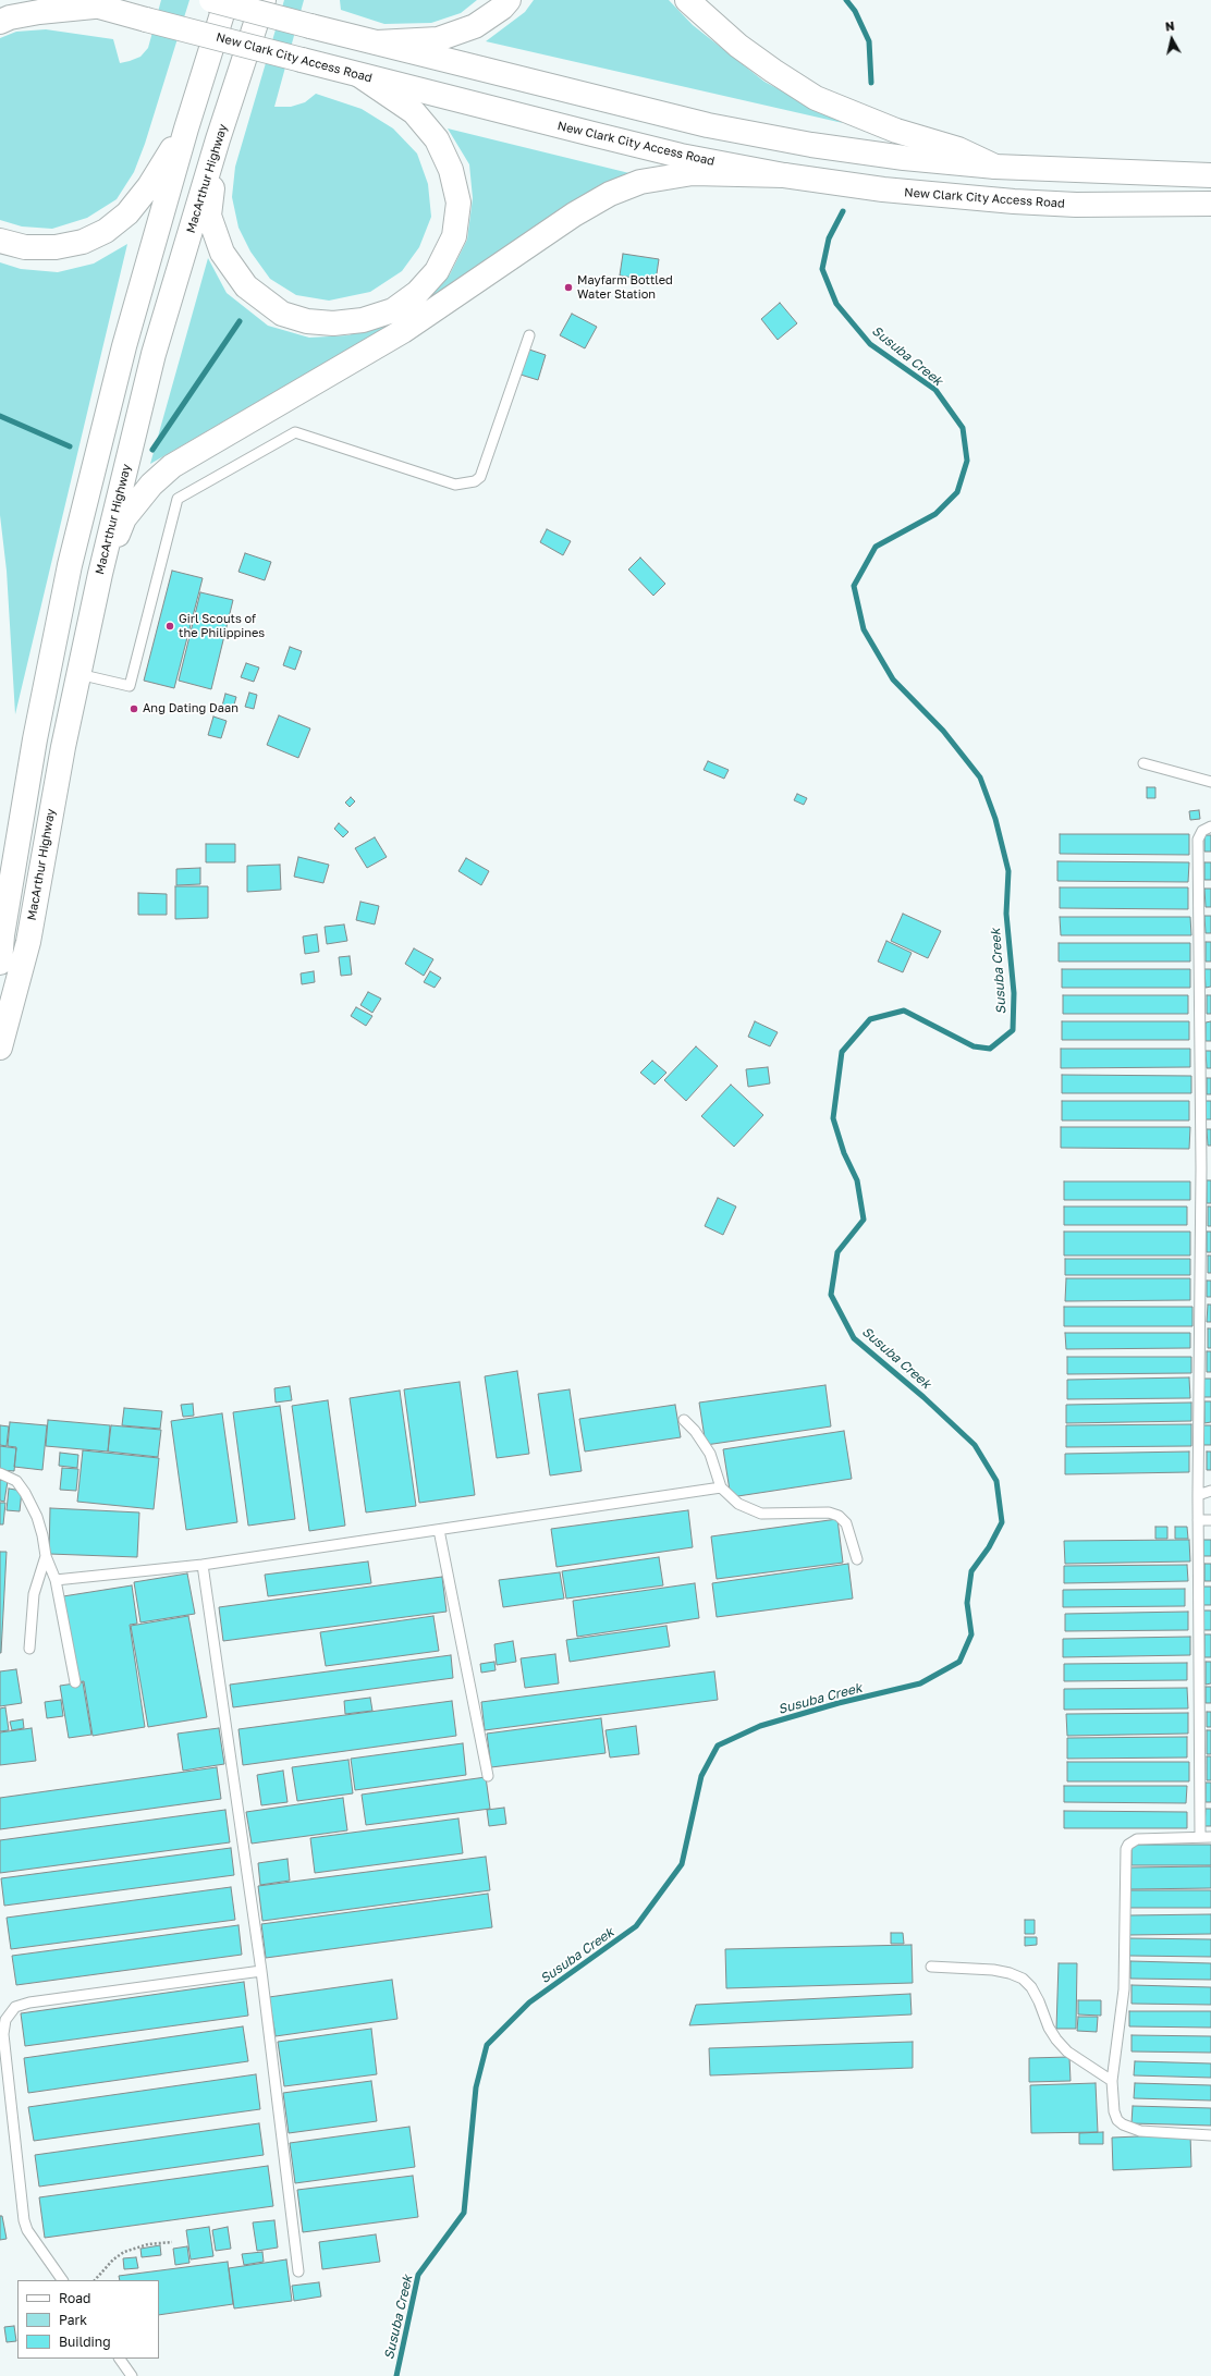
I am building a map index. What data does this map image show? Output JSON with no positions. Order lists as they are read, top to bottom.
{
  "streets": {
    "main road": ["New Clark City Access Road", "MacArthur Highway"]
  },
  "water": ["Susuba Creek"],
  "places": ["Mayfarm Bottled Water Station", "Girl Scouts of the Philippines", "Ang Dating Daan"],
  "legend": ["Road", "Park", "Building"],
  "north": "top"
}
